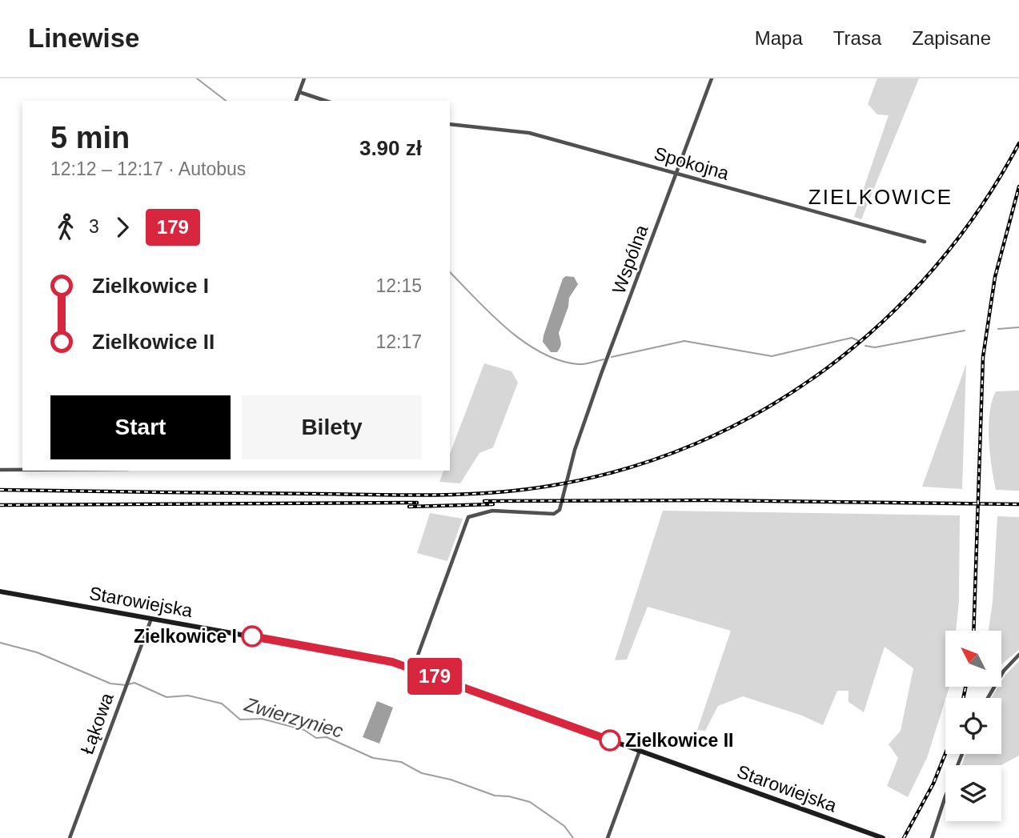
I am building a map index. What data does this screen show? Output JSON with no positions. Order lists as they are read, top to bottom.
{
  "streets": {
    "street": [
      "Spokojna",
      "Wspólna",
      "Starowiejska",
      "Łąkowa"
    ]
  },
  "crossings": [
    ["Spokojna", "Wspólna"],
    ["Wspólna", "Starowiejska"],
    ["Starowiejska", "Łąkowa"]
  ],
  "districts": ["ZIELKOWICE"],
  "water": ["Zwierzyniec"],
  "places": ["Zielkowice I", "Zielkowice II"],
  "lines": ["bus line 179"],
  "north": "top left",
  "page": {
    "header": "Linewise",
    "nav": ["Mapa", "Trasa", "Zapisane"],
    "on_map": "179",
    "heading": ["5 min", "12:12 – 12:17 · Autobus", "3.90 zł"],
    "legs": ["3", "179"],
    "list": [
      {
        "name": "Zielkowice I",
        "value": "12:15"
      },
      {
        "name": "Zielkowice II",
        "value": "12:17"
      }
    ],
    "buttons": ["Start", "Bilety"]
  }
}
